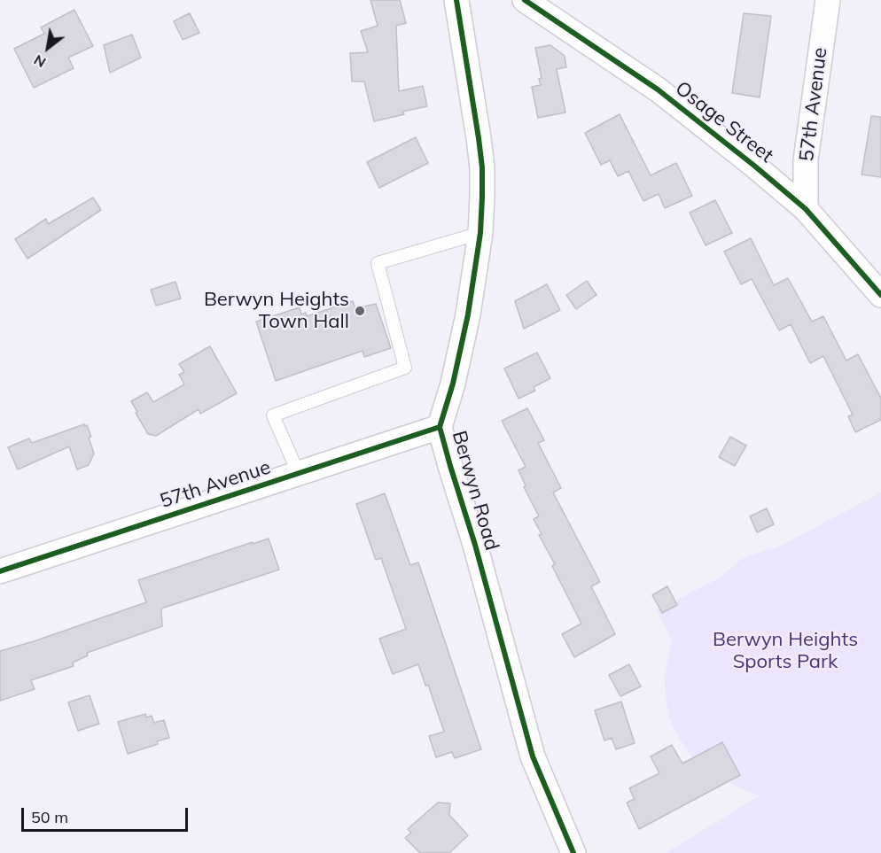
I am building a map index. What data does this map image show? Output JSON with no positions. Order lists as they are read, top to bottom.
{
  "streets": {
    "street": ["57th Avenue", "Osage Street", "Berwyn Road"]
  },
  "crossings": [
    ["57th Avenue", "Osage Street"],
    ["57th Avenue", "Berwyn Road"]
  ],
  "parks": ["Berwyn Heights Sports Park"],
  "places": ["Berwyn Heights Town Hall"],
  "scale_bar": "50 m",
  "north": "bottom left"
}
